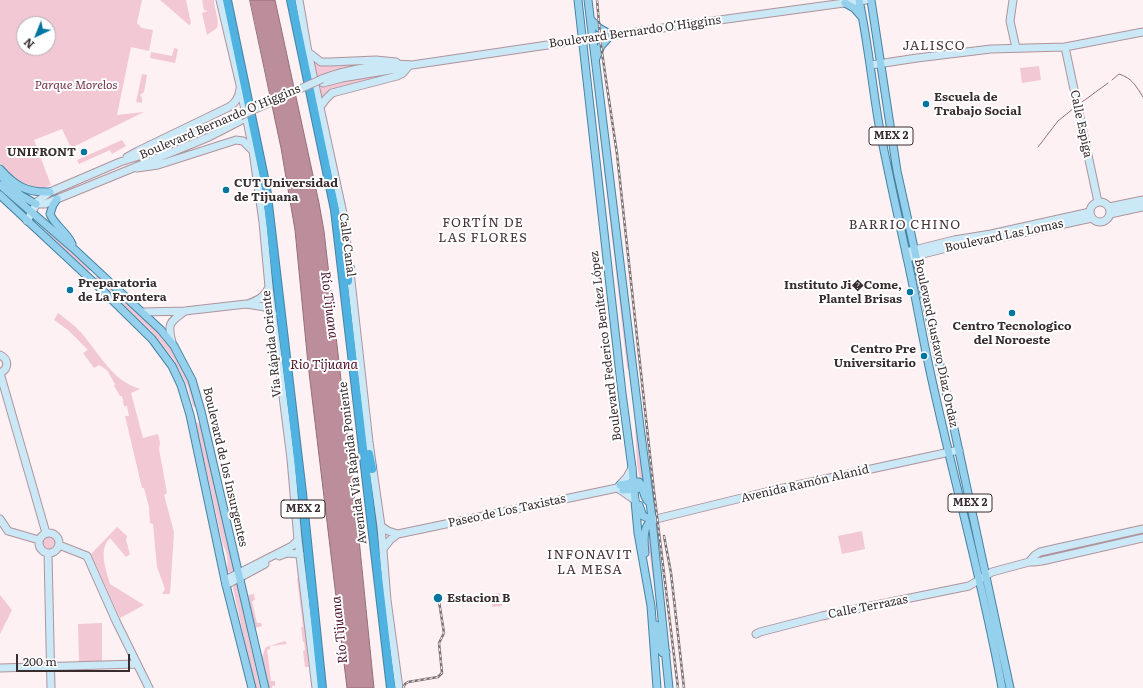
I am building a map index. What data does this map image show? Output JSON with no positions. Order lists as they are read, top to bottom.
{
  "streets": {
    "highway": ["MEX 2", "Vía Rápida Oriente", "Avenida Vía Rápida Poniente"],
    "main road": [
      "Boulevard Bernardo O'Higgins",
      "Calle Espiga",
      "Boulevard Las Lomas",
      "Calle Canal",
      "Boulevard Gustavo Díaz Ordaz",
      "Boulevard Federico Benítez López",
      "Boulevard de los Insurgentes",
      "Avenida Ramón Alanid",
      "Paseo de Los Taxistas",
      "Calle Terrazas"
    ]
  },
  "crossings": [
    ["Boulevard Bernardo O'Higgins", "Boulevard Gustavo Díaz Ordaz"],
    ["Boulevard Bernardo O'Higgins", "Boulevard Federico Benítez López"],
    ["Boulevard Bernardo O'Higgins", "Boulevard de los Insurgentes"],
    ["Calle Espiga", "Boulevard Las Lomas"],
    ["Boulevard Las Lomas", "Boulevard Gustavo Díaz Ordaz"],
    ["Calle Canal", "Avenida Vía Rápida Poniente"],
    ["Boulevard Gustavo Díaz Ordaz", "Avenida Ramón Alanid"],
    ["Boulevard Gustavo Díaz Ordaz", "Calle Terrazas"],
    ["Boulevard Federico Benítez López", "Avenida Ramón Alanid"]
  ],
  "districts": [
    "JALISCO",
    "FORTÍN DE LAS FLORES",
    "BARRIO CHINO",
    "INFONAVIT LA MESA"
  ],
  "water": ["Río Tijuana", "Rio Tijuana"],
  "parks": ["Parque Morelos"],
  "places": [
    "Escuela de Trabajo Social",
    "UNIFRONT",
    "CUT Universidad de Tijuana",
    "Preparatoria de La Frontera",
    "Instituto Ji�Come, Plantel Brisas",
    "Centro Tecnologico del Noroeste",
    "Centro Pre Universitario",
    "Estacion B"
  ],
  "scale_bar": "200 m",
  "north": "bottom left"
}
